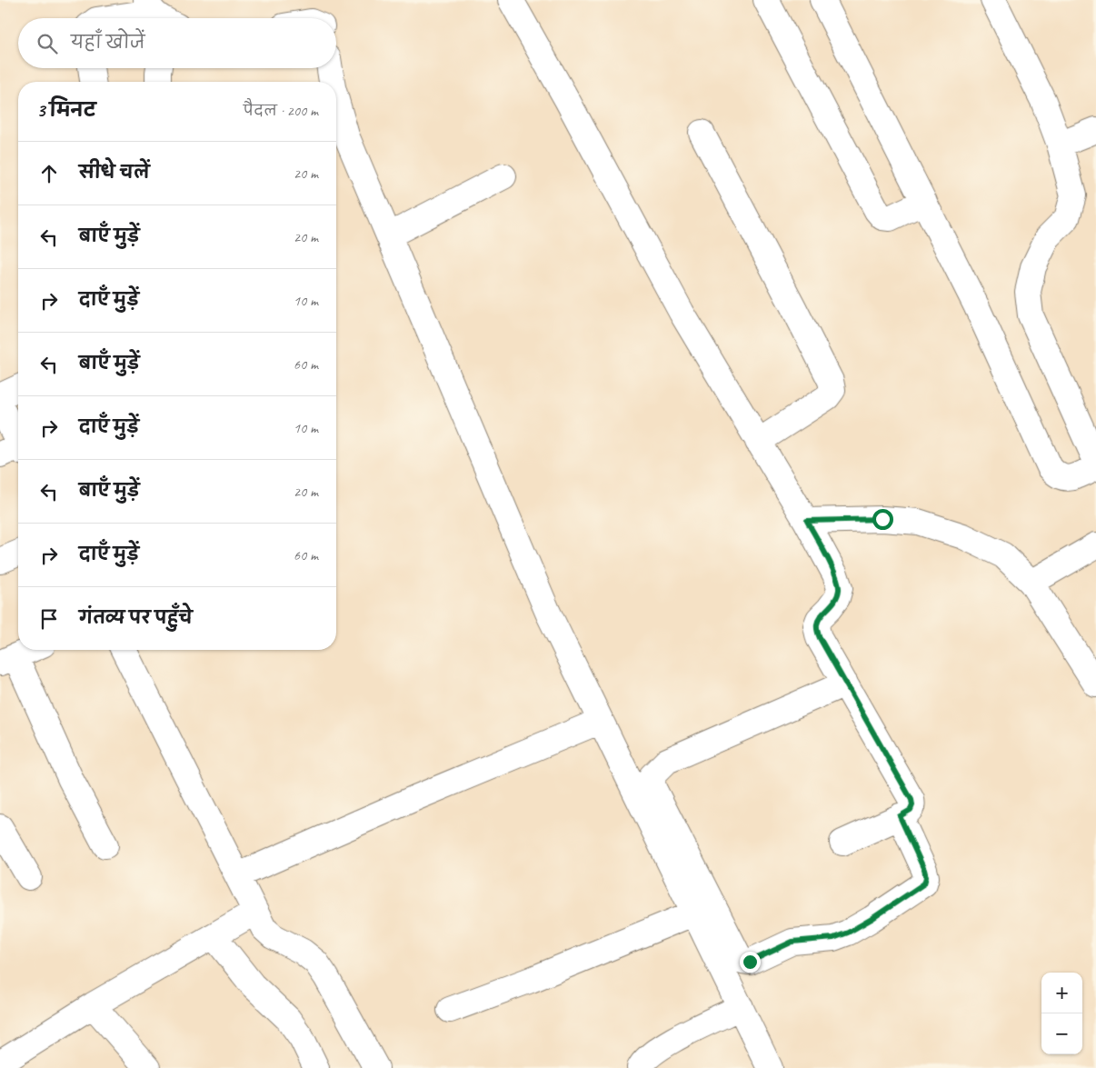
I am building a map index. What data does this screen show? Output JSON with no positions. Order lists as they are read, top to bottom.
{
  "page": {
    "search": "यहाँ खोजें",
    "heading": ["3 मिनट", "पैदल · 200 m"],
    "list": [
      ["सीधे चलें", "20 m"],
      ["बाएँ मुड़ें", "20 m"],
      ["दाएँ मुड़ें", "10 m"],
      ["बाएँ मुड़ें", "60 m"],
      ["दाएँ मुड़ें", "10 m"],
      ["बाएँ मुड़ें", "20 m"],
      ["दाएँ मुड़ें", "60 m"],
      "गंतव्य पर पहुँचे"
    ],
    "map_buttons": ["+", "−"]
  }
}
